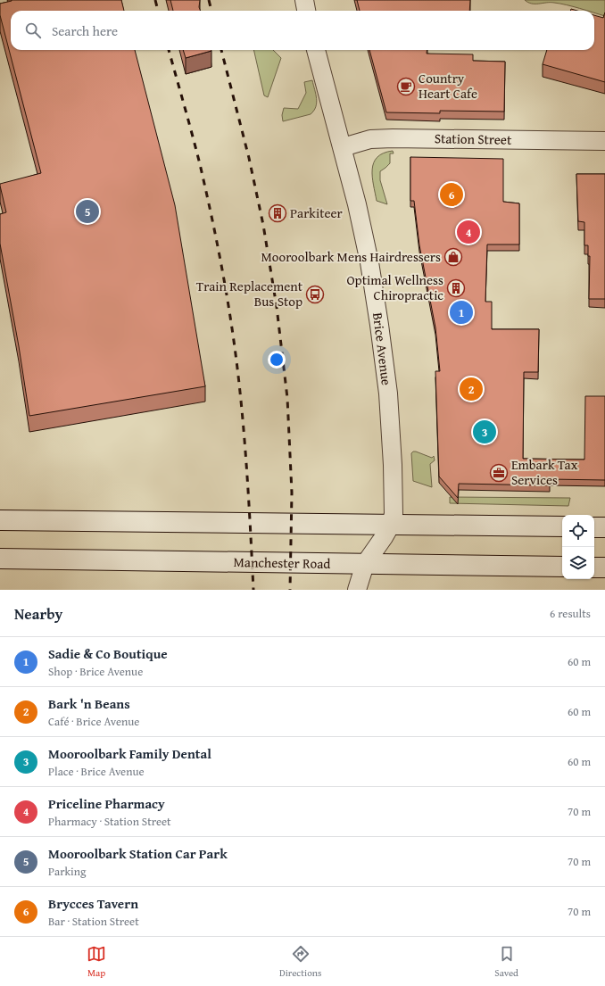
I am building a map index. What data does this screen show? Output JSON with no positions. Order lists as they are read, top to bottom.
{
  "streets": {
    "main road": ["Manchester Road"],
    "street": ["Station Street", "Brice Avenue"]
  },
  "crossings": [
    ["Station Street", "Brice Avenue"],
    ["Brice Avenue", "Manchester Road"]
  ],
  "places": {
    "cafe": ["Country Heart Cafe"],
    "building": ["Parkiteer", "Optimal Wellness Chiropractic"],
    "shop": ["Mooroolbark Mens Hairdressers"],
    "bus stop": ["Train Replacement Bus Stop"],
    "office": ["Embark Tax Services"]
  },
  "page": {
    "search": "Search here",
    "pins": [
      "6",
      "5",
      "4",
      "1",
      "2",
      "3"
    ],
    "heading": ["Nearby", "6 results"],
    "list": [
      {
        "mark": "1",
        "name": "Sadie & Co Boutique",
        "note": "Shop · Brice Avenue",
        "value": "60 m"
      },
      {
        "mark": "2",
        "name": "Bark 'n Beans",
        "note": "Café · Brice Avenue",
        "value": "60 m"
      },
      {
        "mark": "3",
        "name": "Mooroolbark Family Dental",
        "note": "Place · Brice Avenue",
        "value": "60 m"
      },
      {
        "mark": "4",
        "name": "Priceline Pharmacy",
        "note": "Pharmacy · Station Street",
        "value": "70 m"
      },
      {
        "mark": "5",
        "name": "Mooroolbark Station Car Park",
        "note": "Parking",
        "value": "70 m"
      },
      {
        "mark": "6",
        "name": "Brycces Tavern",
        "note": "Bar · Station Street",
        "value": "70 m"
      }
    ],
    "nav": ["Map", "Directions", "Saved"]
  }
}
